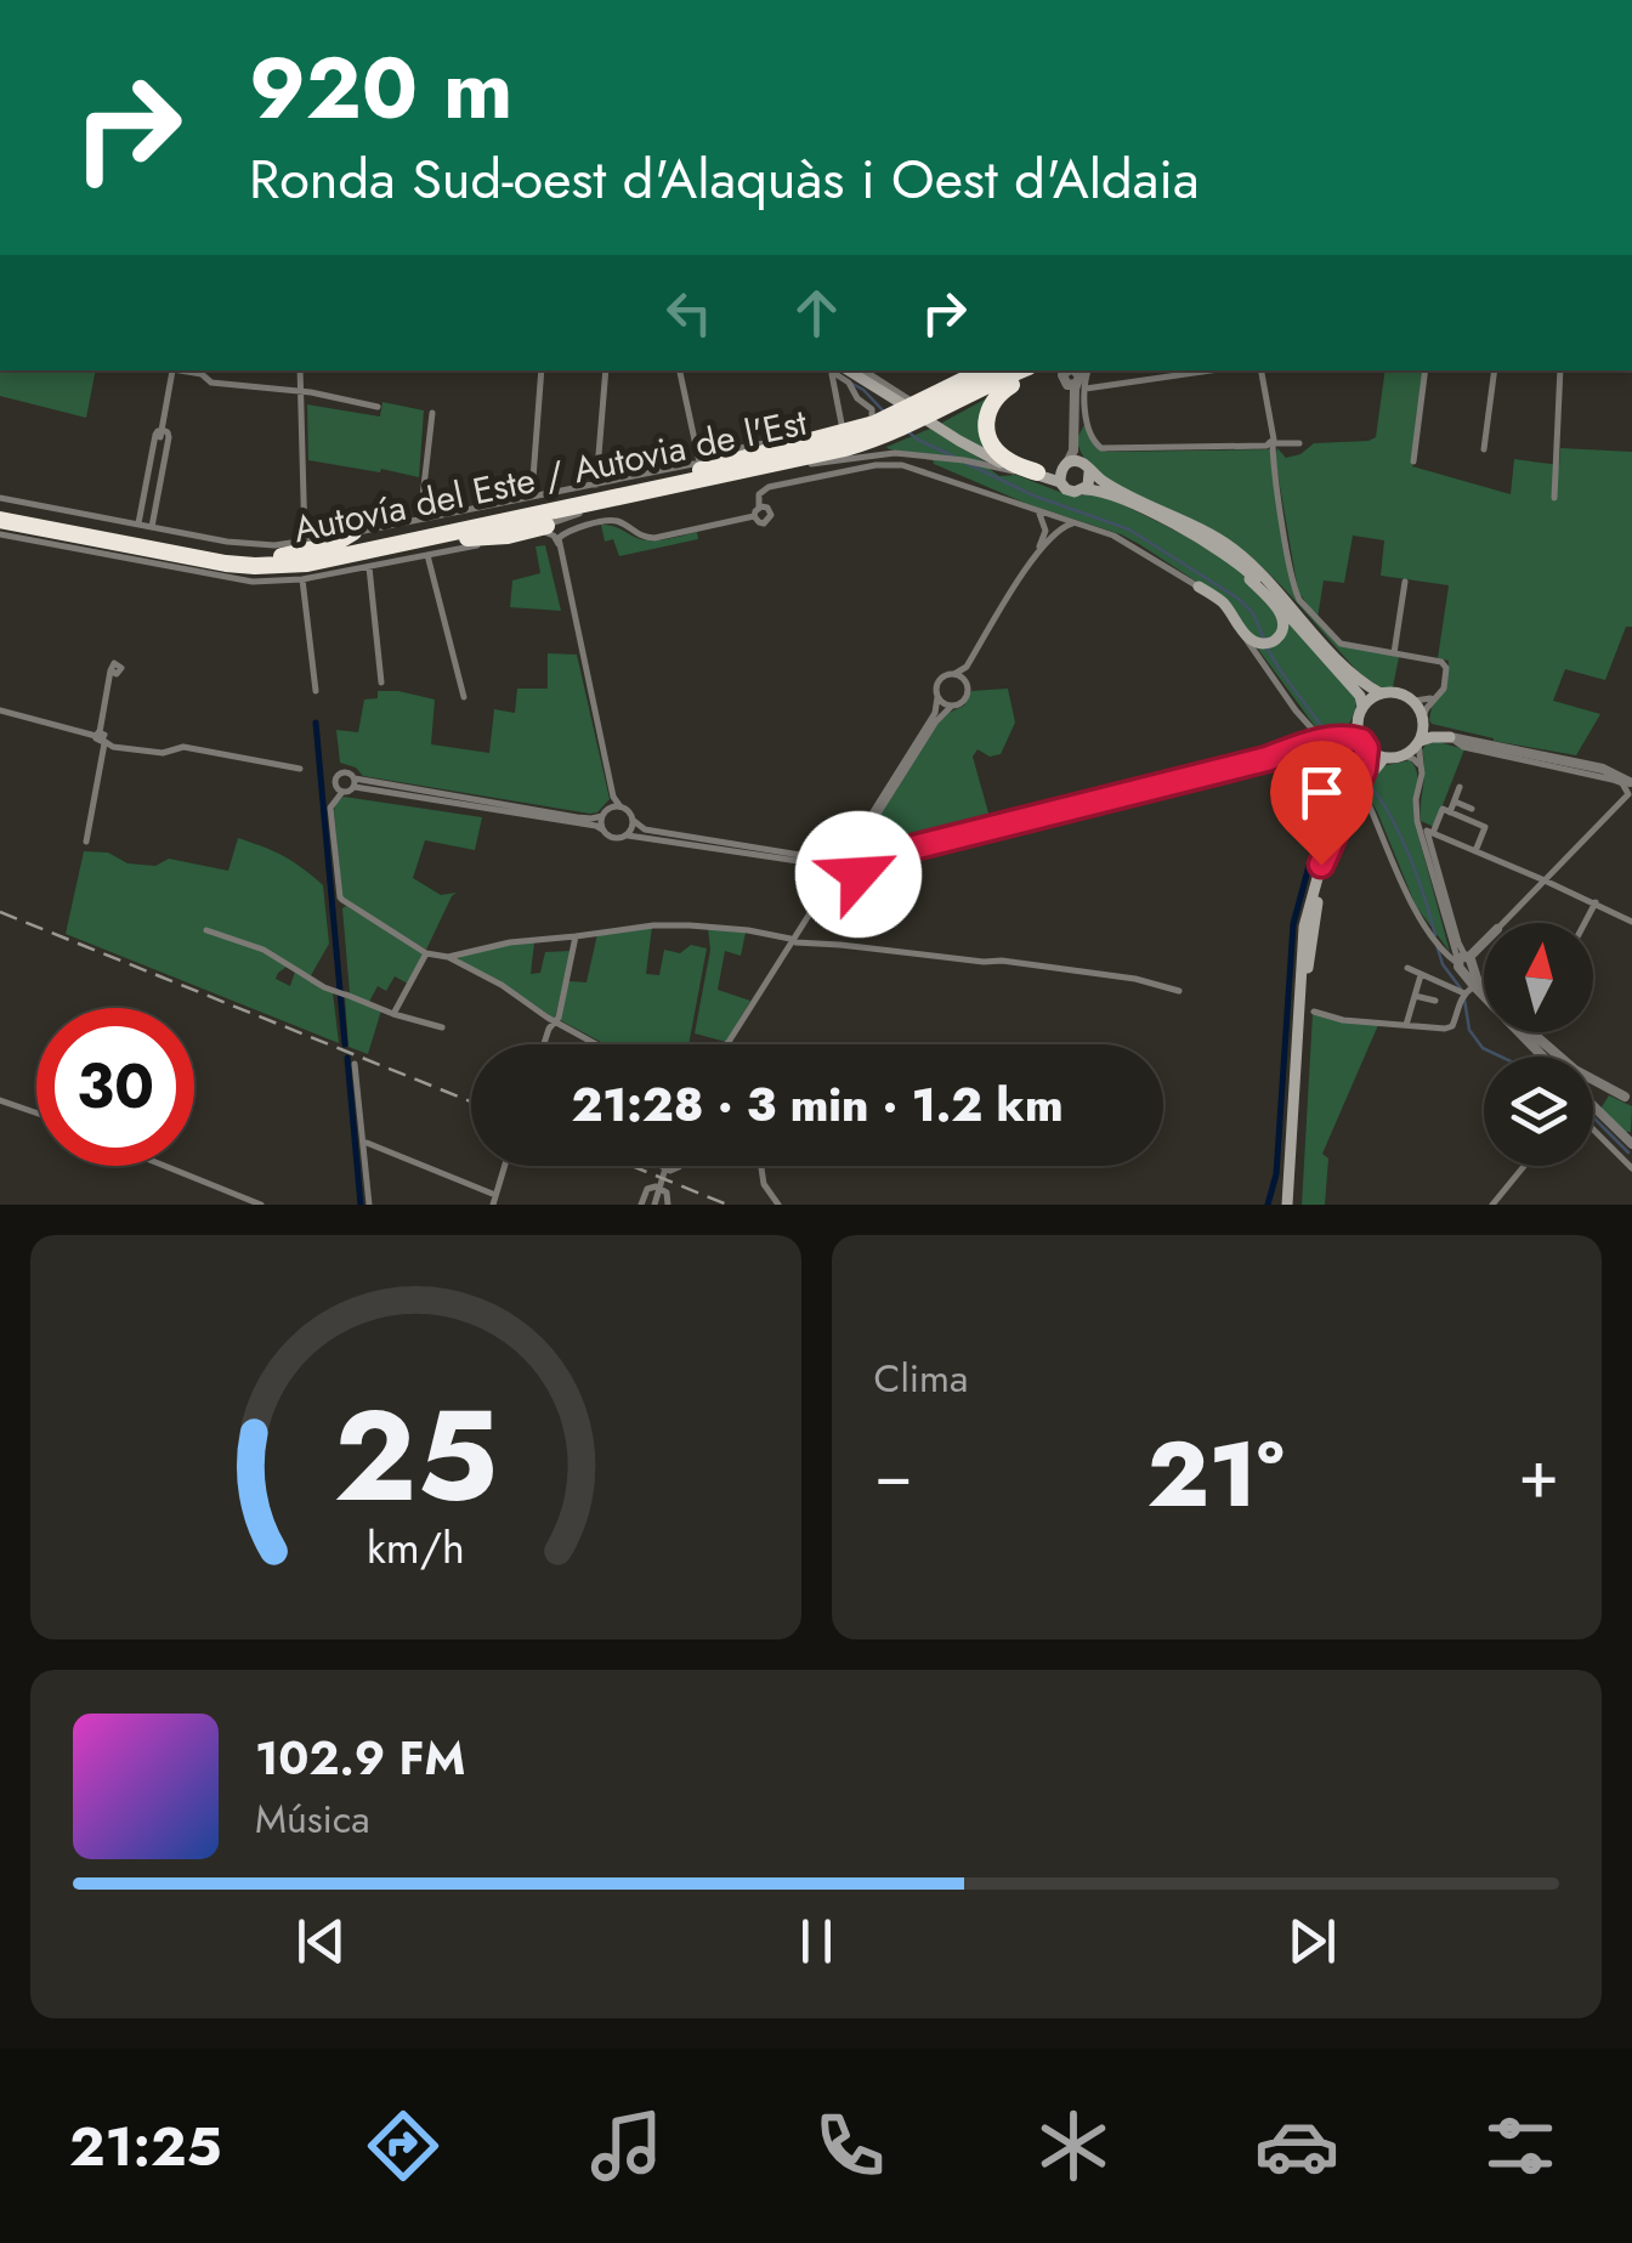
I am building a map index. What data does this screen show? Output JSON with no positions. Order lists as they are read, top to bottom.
{
  "streets": {
    "highway": ["Autovía del Este / Autovia de l'Est"]
  },
  "north": "top",
  "page": {
    "turn": ["920 m", "Ronda Sud-oest d'Alaquàs i Oest d'Aldaia"],
    "limit": "30",
    "trip": "21:28 · 3 min · 1.2 km",
    "tile": "Clima",
    "heat": ["−", "21°", "+"],
    "song": ["102.9 FM", "Música"],
    "tabs": "21:25",
    "gauge": ["25", "km/h"]
  }
}
